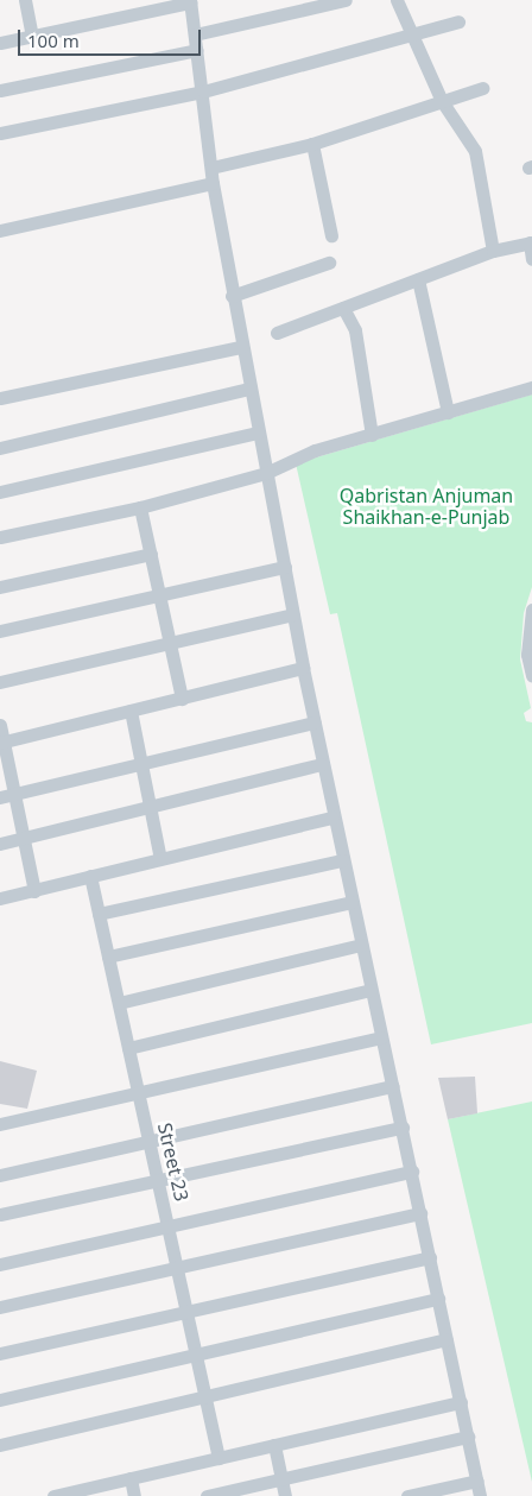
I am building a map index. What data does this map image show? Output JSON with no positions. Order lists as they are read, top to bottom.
{
  "streets": {
    "street": ["Street 23"]
  },
  "parks": ["Qabristan Anjuman Shaikhan-e-Punjab"],
  "scale_bar": "100 m"
}
